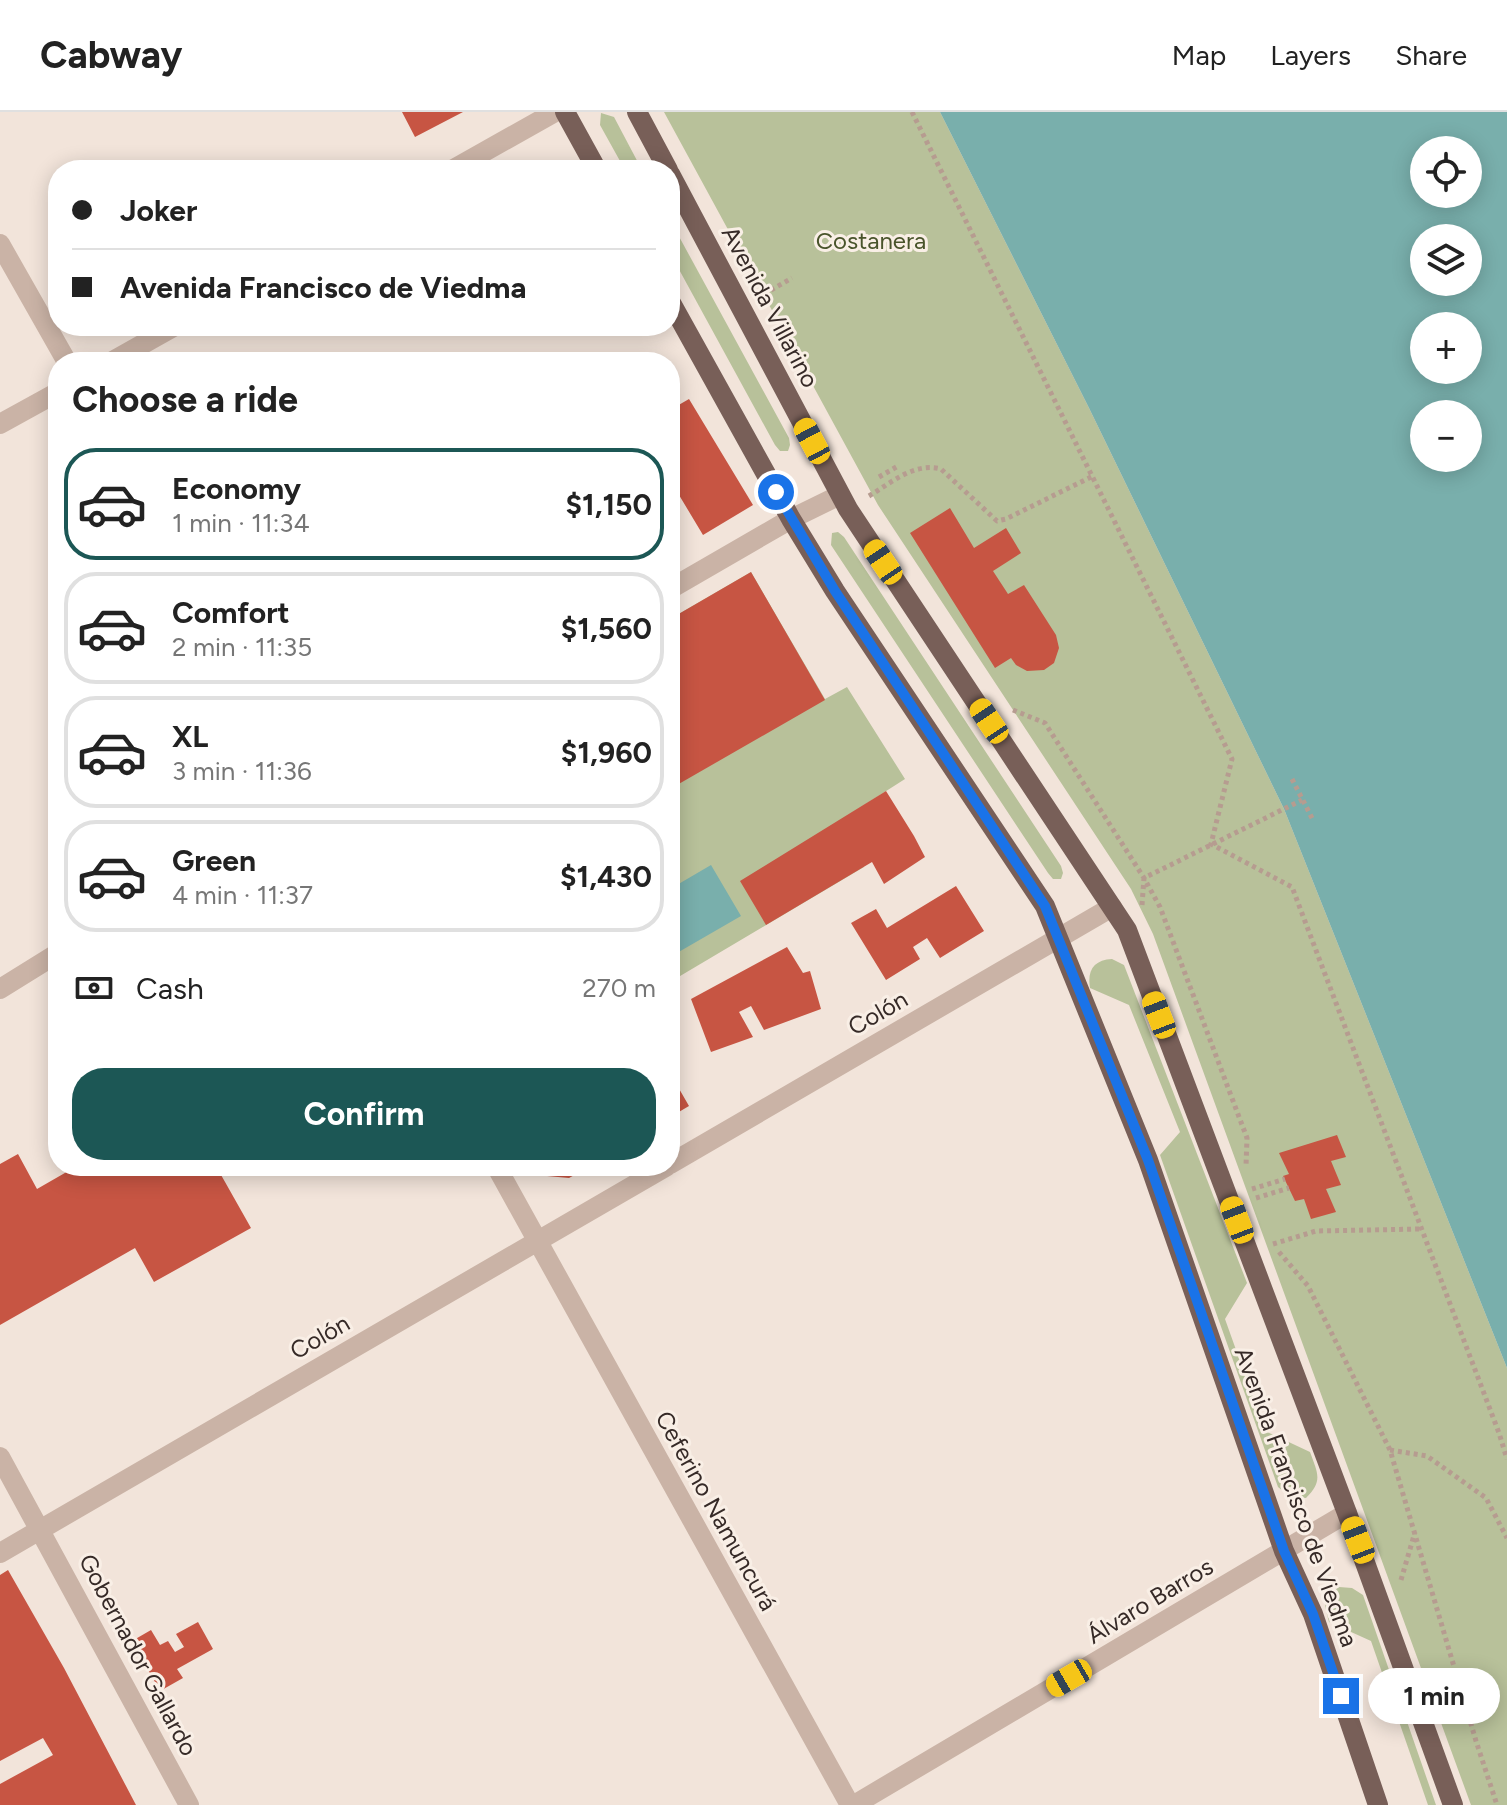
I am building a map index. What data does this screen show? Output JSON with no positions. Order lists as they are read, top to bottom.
{
  "streets": {
    "main road": ["Avenida Villarino", "Avenida Francisco de Viedma"],
    "street": [
      "Colón",
      "Ceferino Namuncurá",
      "Álvaro Barros",
      "Gobernador Gallardo"
    ]
  },
  "crossings": [
    ["Avenida Villarino", "Colón"],
    ["Avenida Villarino", "Avenida Francisco de Viedma"],
    ["Colón", "Avenida Francisco de Viedma"],
    ["Colón", "Ceferino Namuncurá"],
    ["Colón", "Gobernador Gallardo"],
    ["Avenida Francisco de Viedma", "Álvaro Barros"],
    ["Ceferino Namuncurá", "Álvaro Barros"]
  ],
  "parks": ["Costanera"],
  "page": {
    "header": "Cabway",
    "nav": ["Map", "Layers", "Share"],
    "map_buttons": ["+", "−"],
    "banner": ["Joker", "Avenida Francisco de Viedma"],
    "heading": "Choose a ride",
    "list": [
      {
        "name": "Economy",
        "note": "1 min · 11:34",
        "value": "$1,150"
      },
      {
        "name": "Comfort",
        "note": "2 min · 11:35",
        "value": "$1,560"
      },
      {
        "name": "XL",
        "note": "3 min · 11:36",
        "value": "$1,960"
      },
      {
        "name": "Green",
        "note": "4 min · 11:37",
        "value": "$1,430"
      }
    ],
    "pay": ["Cash", "270 m"],
    "buttons": "Confirm",
    "bubble": "1 min"
  }
}
